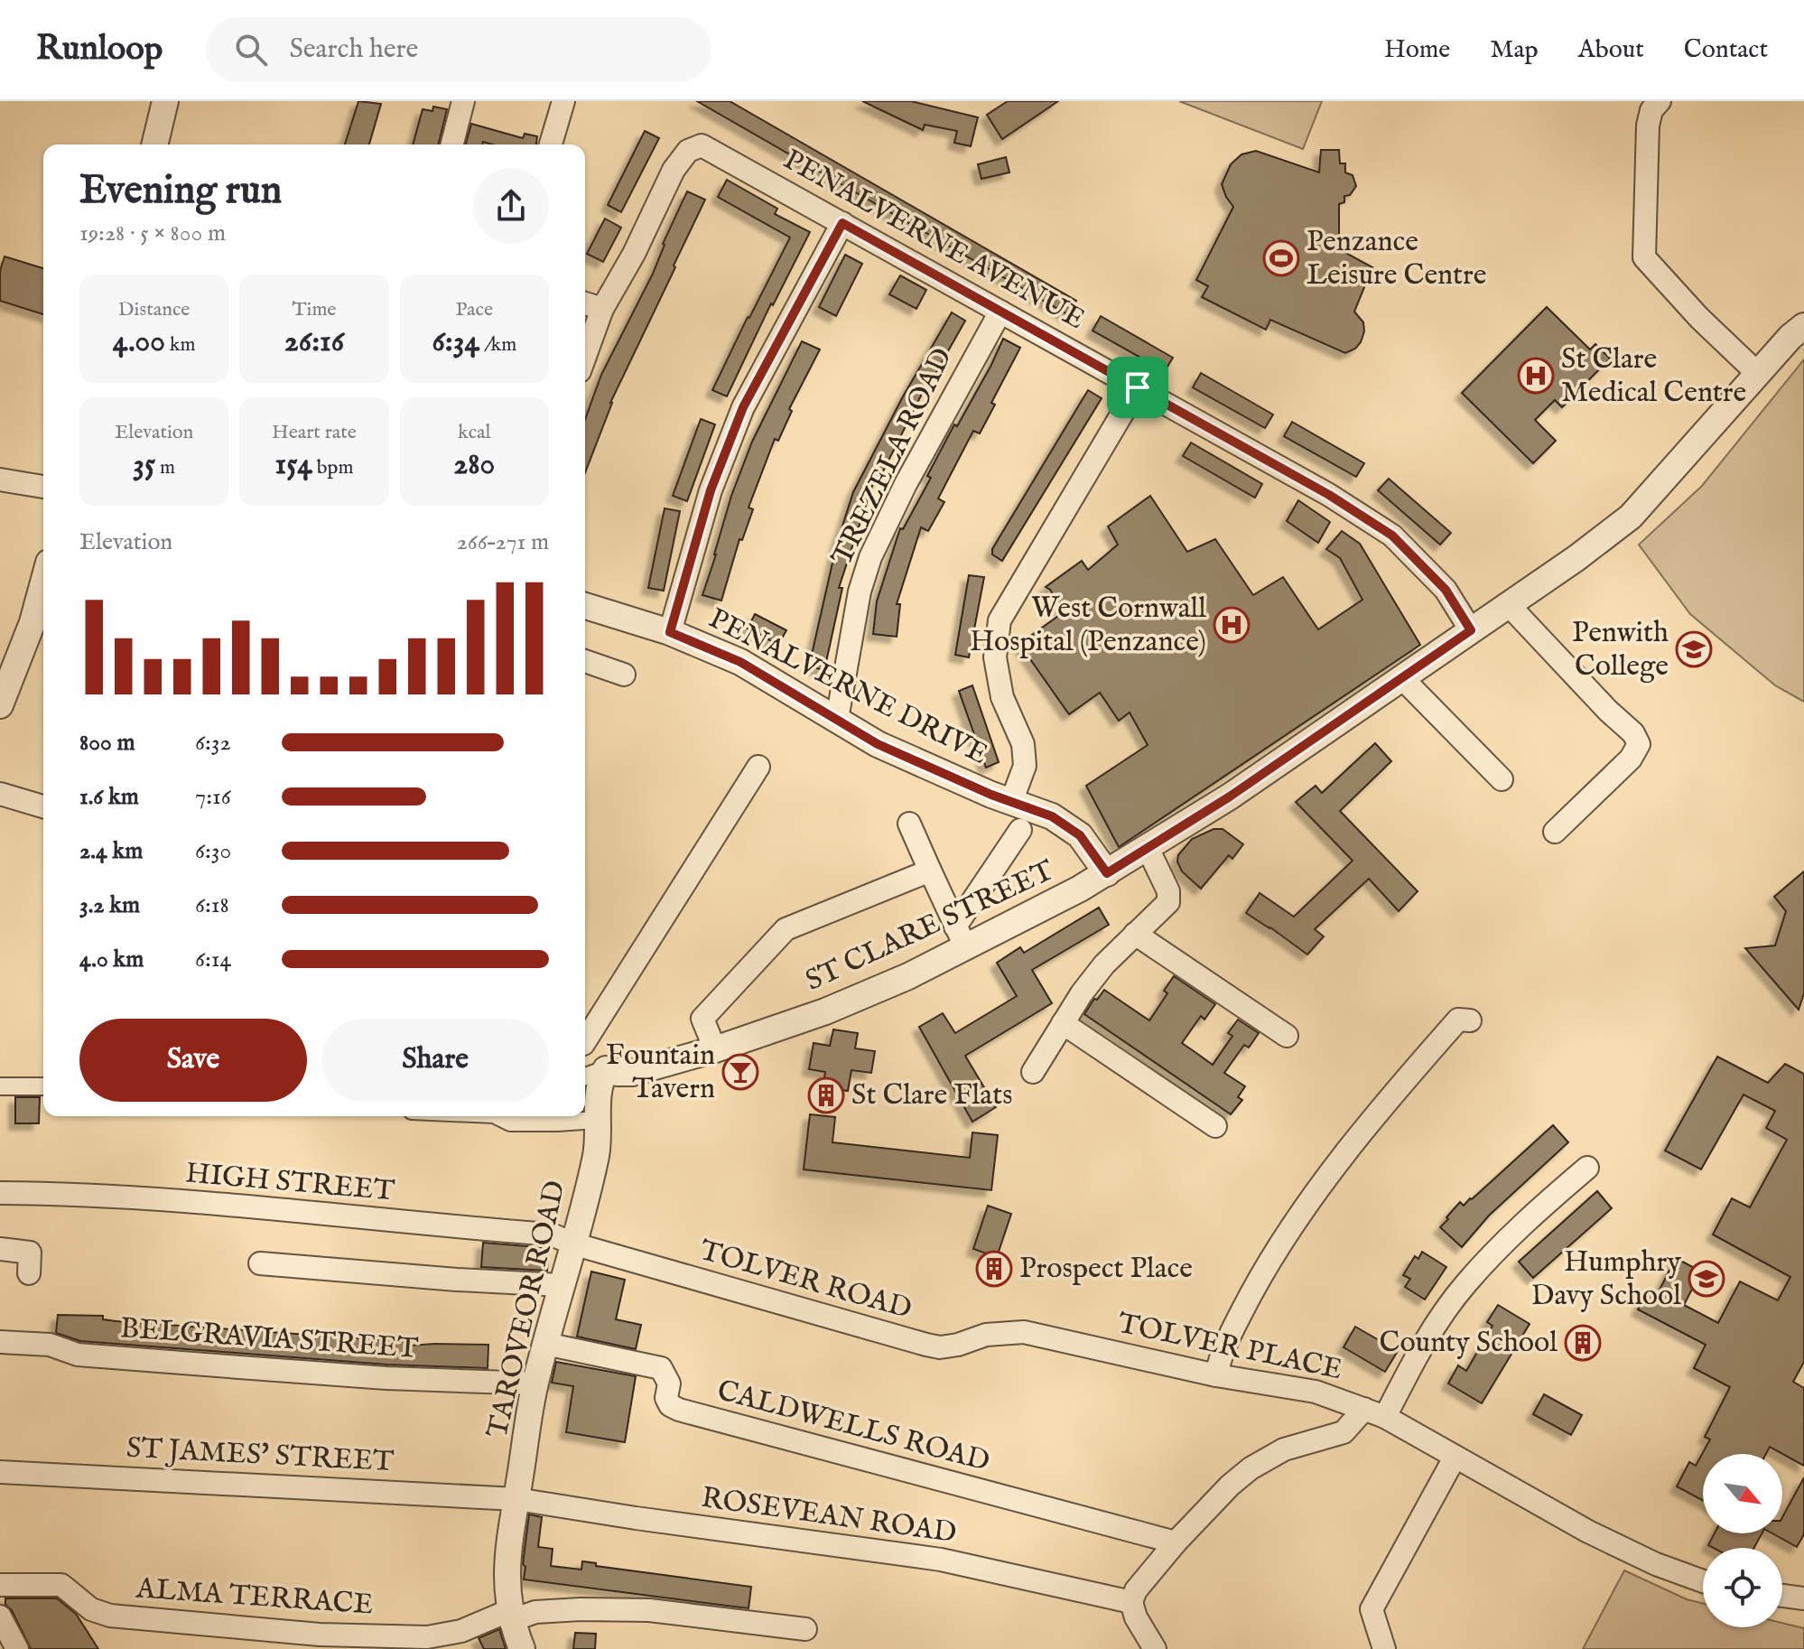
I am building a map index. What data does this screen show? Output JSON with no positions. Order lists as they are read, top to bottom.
{
  "streets": {
    "street": [
      "PENALVERNE AVENUE",
      "TREZELA ROAD",
      "PENALVERNE DRIVE",
      "ST CLARE STREET",
      "HIGH STREET",
      "TOLVER ROAD",
      "TAROVEOR ROAD",
      "BELGRAVIA STREET",
      "TOLVER PLACE",
      "CALDWELLS ROAD",
      "ST JAMES' STREET",
      "ROSEVEAN ROAD",
      "ALMA TERRACE"
    ]
  },
  "crossings": [
    ["PENALVERNE AVENUE", "TREZELA ROAD"],
    ["PENALVERNE AVENUE", "ST CLARE STREET"],
    ["TREZELA ROAD", "PENALVERNE DRIVE"],
    ["PENALVERNE DRIVE", "ST CLARE STREET"],
    ["ST CLARE STREET", "TAROVEOR ROAD"],
    ["HIGH STREET", "TOLVER ROAD"],
    ["HIGH STREET", "TAROVEOR ROAD"],
    ["TOLVER ROAD", "TAROVEOR ROAD"],
    ["TOLVER ROAD", "TOLVER PLACE"],
    ["TAROVEOR ROAD", "BELGRAVIA STREET"],
    ["TAROVEOR ROAD", "CALDWELLS ROAD"],
    ["TAROVEOR ROAD", "ST JAMES' STREET"],
    ["TAROVEOR ROAD", "ROSEVEAN ROAD"],
    ["TAROVEOR ROAD", "ALMA TERRACE"],
    ["ST JAMES' STREET", "ROSEVEAN ROAD"]
  ],
  "places": {
    "sports": ["Penzance Leisure Centre"],
    "hospital": ["St Clare Medical Centre", "West Cornwall Hospital (Penzance)"],
    "school or university": ["Penwith College", "Humphry Davy School"],
    "bar": ["Fountain Tavern"],
    "building": ["St Clare Flats", "Prospect Place", "County School"]
  },
  "north": "bottom right",
  "page": {
    "header": "Runloop",
    "search": "Search here",
    "nav": [
      "Home",
      "Map",
      "About",
      "Contact"
    ],
    "heading": ["Evening run", "19:28 · 5 × 800 m"],
    "stats": [
      ["Distance", "4.00 km"],
      ["Time", "26:16"],
      ["Pace", "6:34 /km"],
      ["Elevation", "35 m"],
      ["Heart rate", "154 bpm"],
      ["kcal", "280"]
    ],
    "chart": ["Elevation", "266–271 m"],
    "list": [
      {
        "name": "800 m",
        "note": "6:32"
      },
      {
        "name": "1.6 km",
        "note": "7:16"
      },
      {
        "name": "2.4 km",
        "note": "6:30"
      },
      {
        "name": "3.2 km",
        "note": "6:18"
      },
      {
        "name": "4.0 km",
        "note": "6:14"
      }
    ],
    "buttons": ["Save", "Share"]
  }
}
